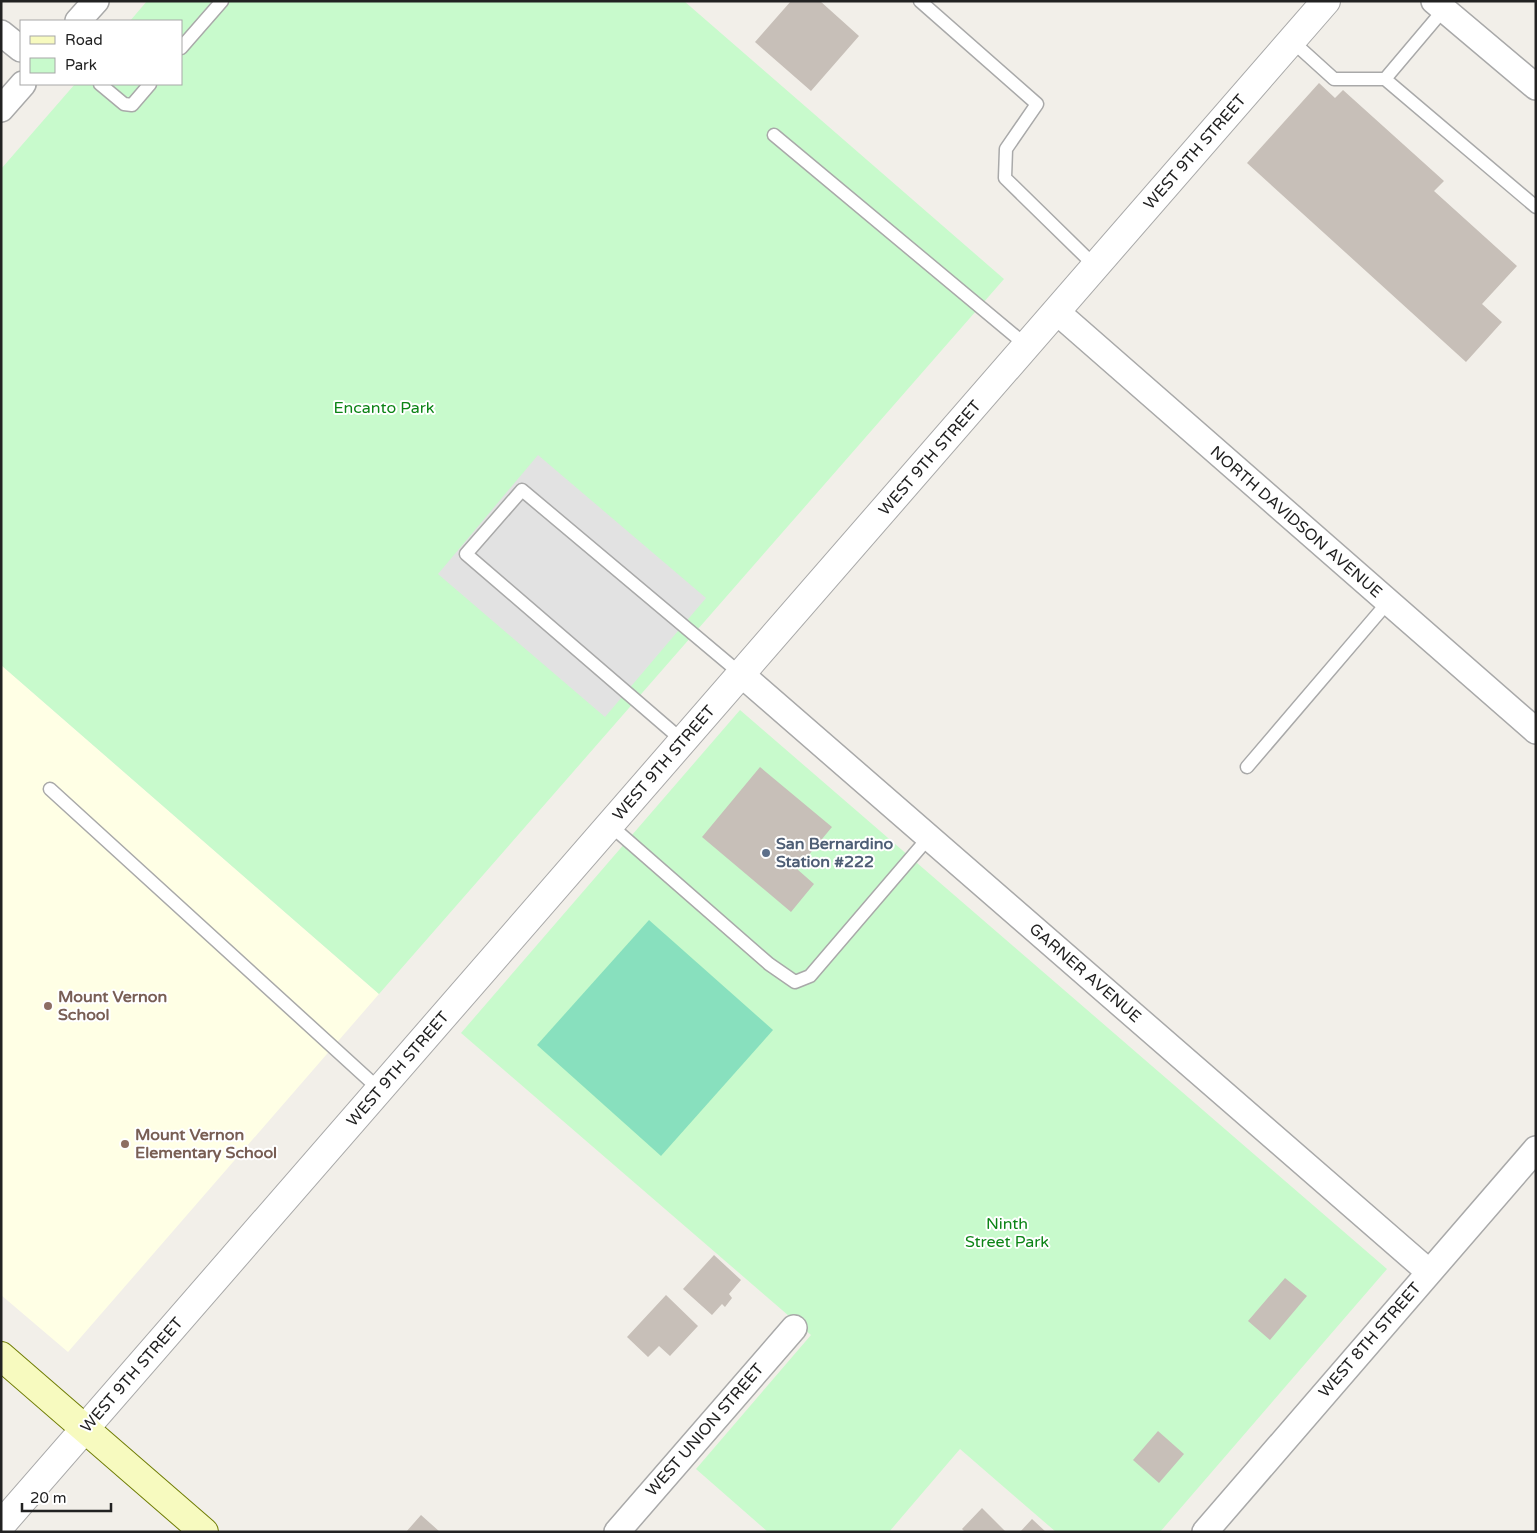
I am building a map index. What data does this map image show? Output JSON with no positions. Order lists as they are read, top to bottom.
{
  "streets": {
    "street": [
      "WEST 9TH STREET",
      "NORTH DAVIDSON AVENUE",
      "GARNER AVENUE",
      "WEST 8TH STREET",
      "WEST UNION STREET"
    ]
  },
  "crossings": [
    ["WEST 9TH STREET", "NORTH DAVIDSON AVENUE"],
    ["WEST 9TH STREET", "GARNER AVENUE"],
    ["GARNER AVENUE", "WEST 8TH STREET"]
  ],
  "parks": ["Encanto Park", "Ninth Street Park"],
  "places": ["San Bernardino Station #222", "Mount Vernon School", "Mount Vernon Elementary School"],
  "legend": ["Road", "Park"],
  "scale_bar": "20 m"
}
